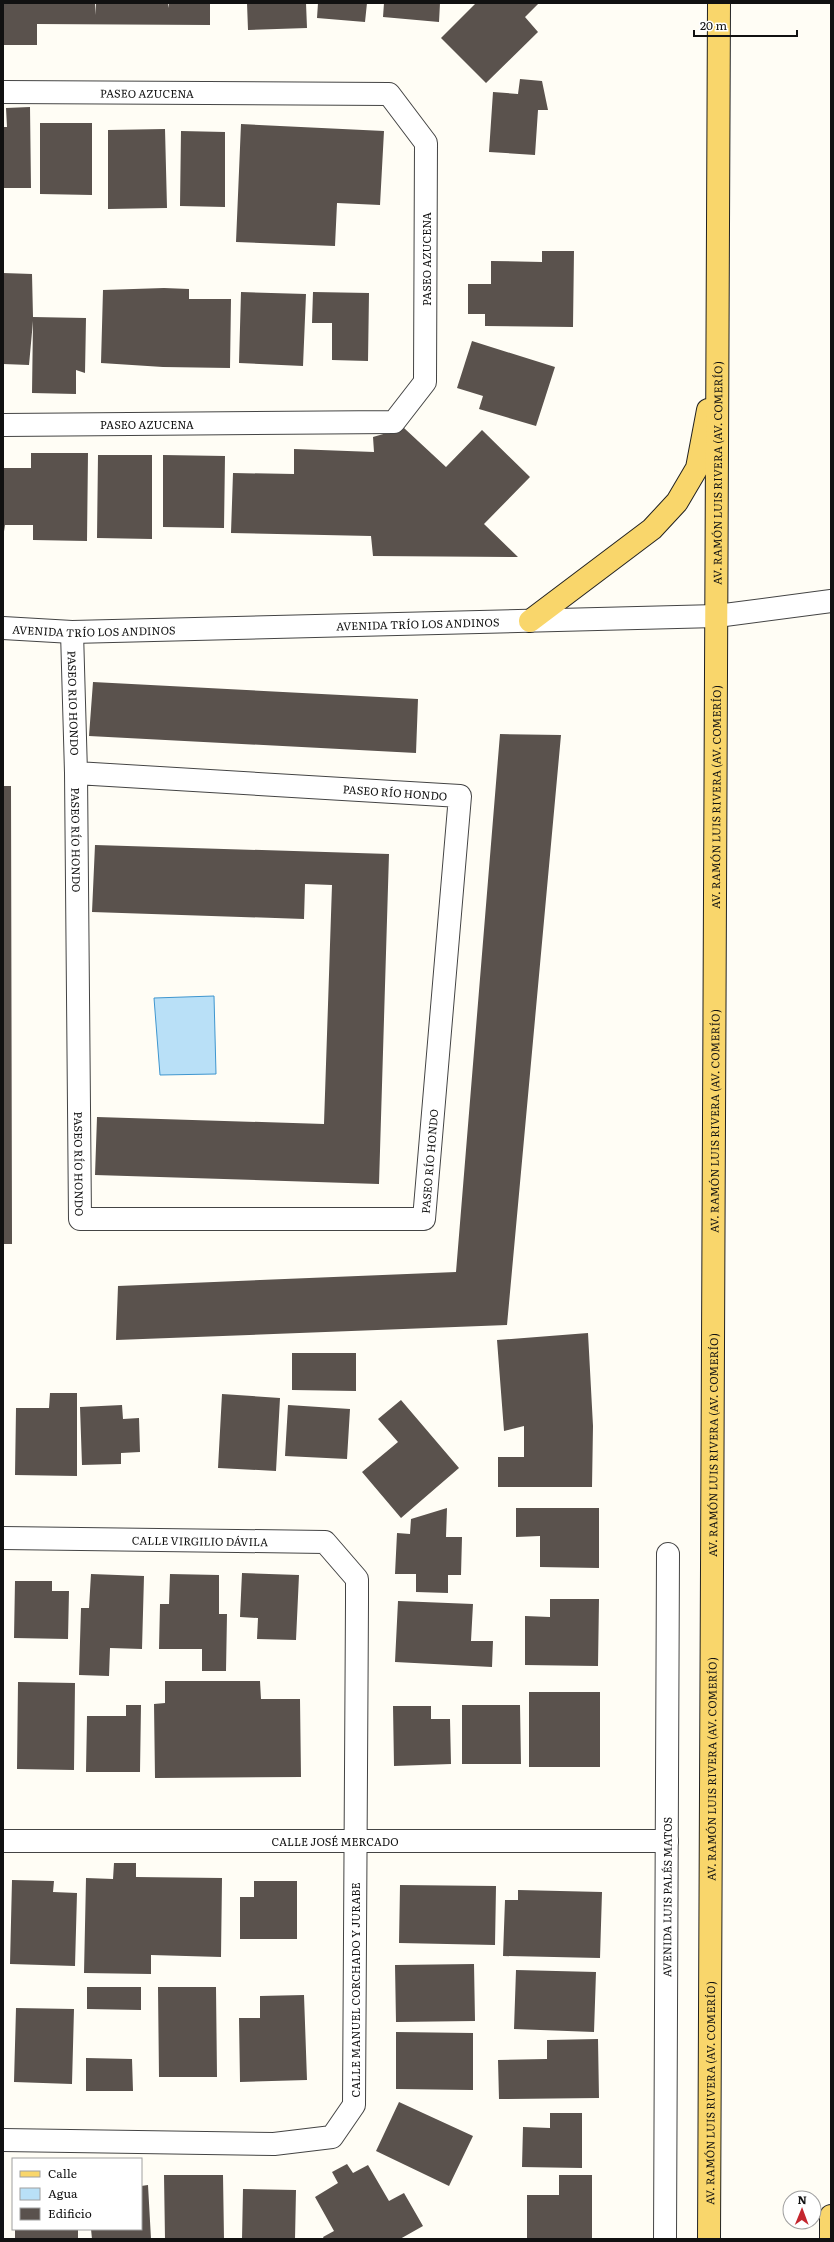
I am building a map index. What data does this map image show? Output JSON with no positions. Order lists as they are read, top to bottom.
{
  "streets": {
    "main road": ["AV. RAMÓN LUIS RIVERA (AV. COMERÍO)"],
    "street": [
      "PASEO AZUCENA",
      "AVENIDA TRÍO LOS ANDINOS",
      "PASEO RIO HONDO",
      "PASEO RÍO HONDO",
      "CALLE VIRGILIO DÁVILA",
      "CALLE JOSÉ MERCADO",
      "AVENIDA LUIS PALÉS MATOS",
      "CALLE MANUEL CORCHADO Y JURABE"
    ]
  },
  "crossings": [
    ["AV. RAMÓN LUIS RIVERA (AV. COMERÍO)", "AVENIDA TRÍO LOS ANDINOS"],
    ["AVENIDA TRÍO LOS ANDINOS", "PASEO RIO HONDO"],
    ["PASEO RIO HONDO", "PASEO RÍO HONDO"],
    ["CALLE VIRGILIO DÁVILA", "CALLE MANUEL CORCHADO Y JURABE"],
    ["CALLE JOSÉ MERCADO", "AVENIDA LUIS PALÉS MATOS"],
    ["CALLE JOSÉ MERCADO", "CALLE MANUEL CORCHADO Y JURABE"]
  ],
  "legend": ["Calle", "Agua", "Edificio"],
  "scale_bar": "20 m",
  "north": "top"
}
